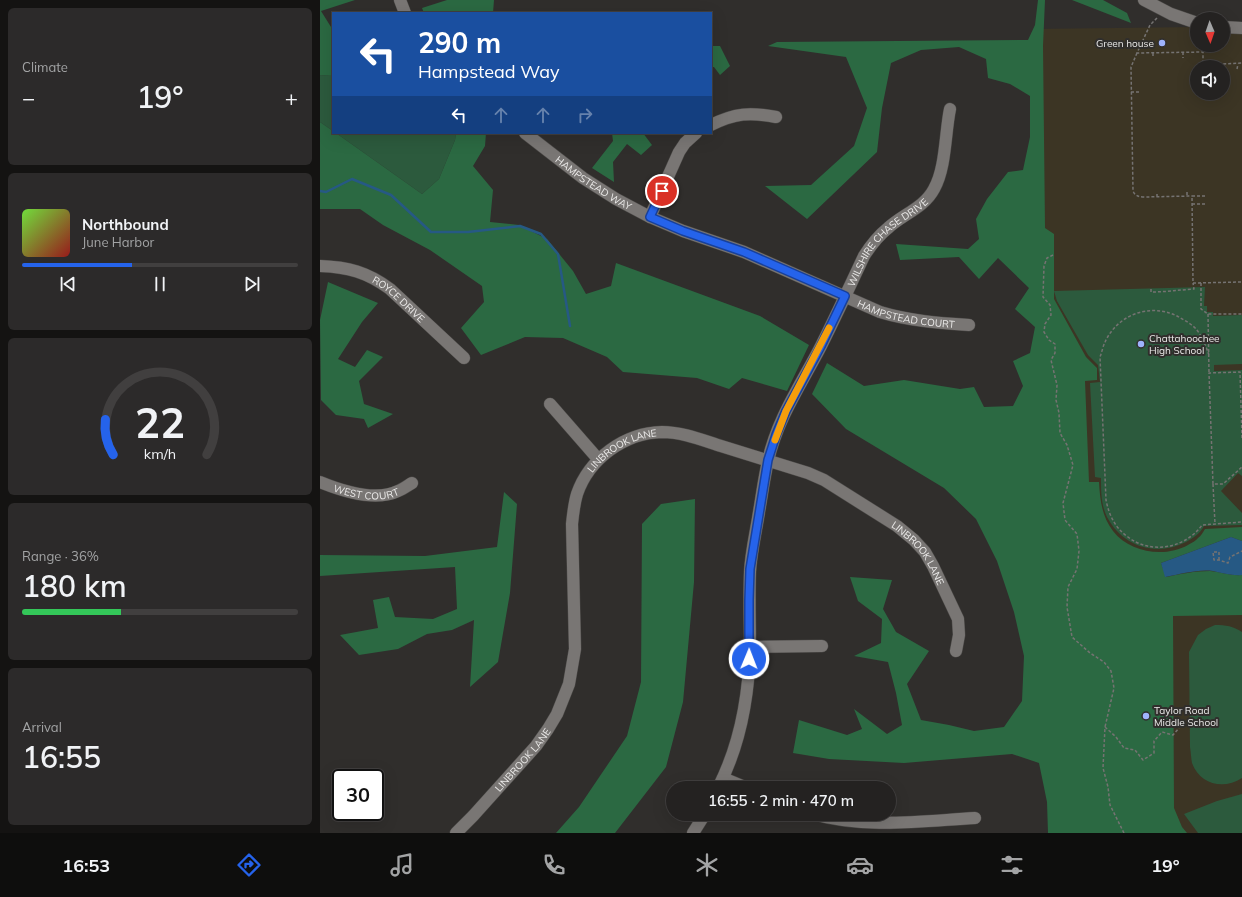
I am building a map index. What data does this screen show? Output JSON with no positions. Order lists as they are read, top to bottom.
{
  "streets": {
    "street": [
      "HAMPSTEAD WAY",
      "WILSHIRE CHASE DRIVE",
      "ROYCE DRIVE",
      "HAMPSTEAD COURT",
      "LINBROOK LANE",
      "WEST COURT"
    ]
  },
  "crossings": [
    ["HAMPSTEAD WAY", "WILSHIRE CHASE DRIVE"],
    ["HAMPSTEAD WAY", "HAMPSTEAD COURT"],
    ["WILSHIRE CHASE DRIVE", "HAMPSTEAD COURT"],
    ["WILSHIRE CHASE DRIVE", "LINBROOK LANE"]
  ],
  "places": ["Green house", "Chattahoochee High School", "Taylor Road Middle School"],
  "north": "bottom",
  "page": {
    "tile": [
      "Climate",
      ["Range · 36%", "180 km"],
      ["Arrival", "16:55"]
    ],
    "turn": ["290 m", "Hampstead Way"],
    "heat": ["−", "19°", "+"],
    "song": ["Northbound", "June Harbor"],
    "limit": "30",
    "trip": "16:55 · 2 min · 470 m",
    "tabs": ["16:53", "19°"],
    "gauge": ["22", "km/h"]
  }
}
